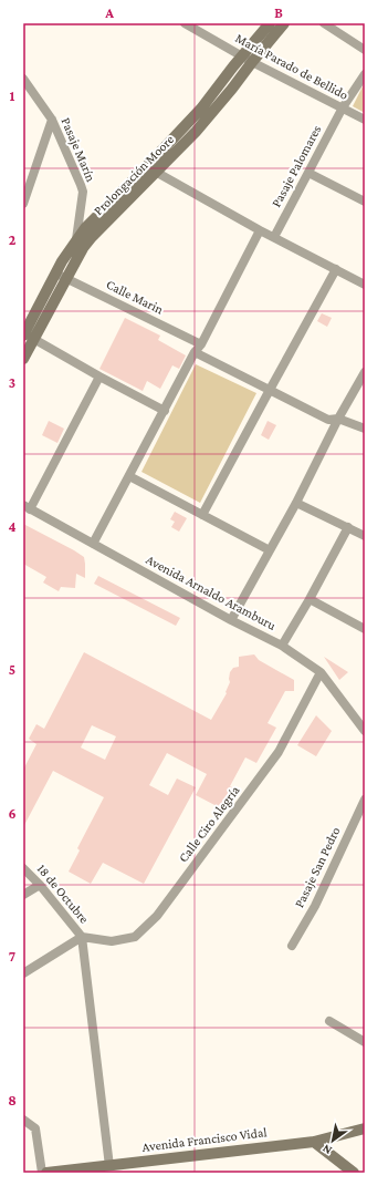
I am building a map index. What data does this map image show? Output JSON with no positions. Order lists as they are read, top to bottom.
{
  "streets": {
    "street": [
      "María Parado de Bellido",
      "Pasaje Marín",
      "Pasaje Palomares",
      "Prolongación Moore",
      "Calle Marin",
      "Avenida Arnaldo Aramburu",
      "Calle Ciro Alegría",
      "Pasaje San Pedro",
      "18 de Octubre",
      "Avenida Francisco Vidal"
    ]
  },
  "crossings": [
    ["María Parado de Bellido", "Pasaje Palomares"],
    ["María Parado de Bellido", "Prolongación Moore"],
    ["Pasaje Marín", "Prolongación Moore"],
    ["Prolongación Moore", "Calle Marin"],
    ["Avenida Arnaldo Aramburu", "Calle Ciro Alegría"],
    ["Calle Ciro Alegría", "18 de Octubre"]
  ],
  "north": "bottom left",
  "grid": {
    "columns": ["A", "B"],
    "rows": [
      "1",
      "2",
      "3",
      "4",
      "5",
      "6",
      "7",
      "8"
    ]
  }
}
